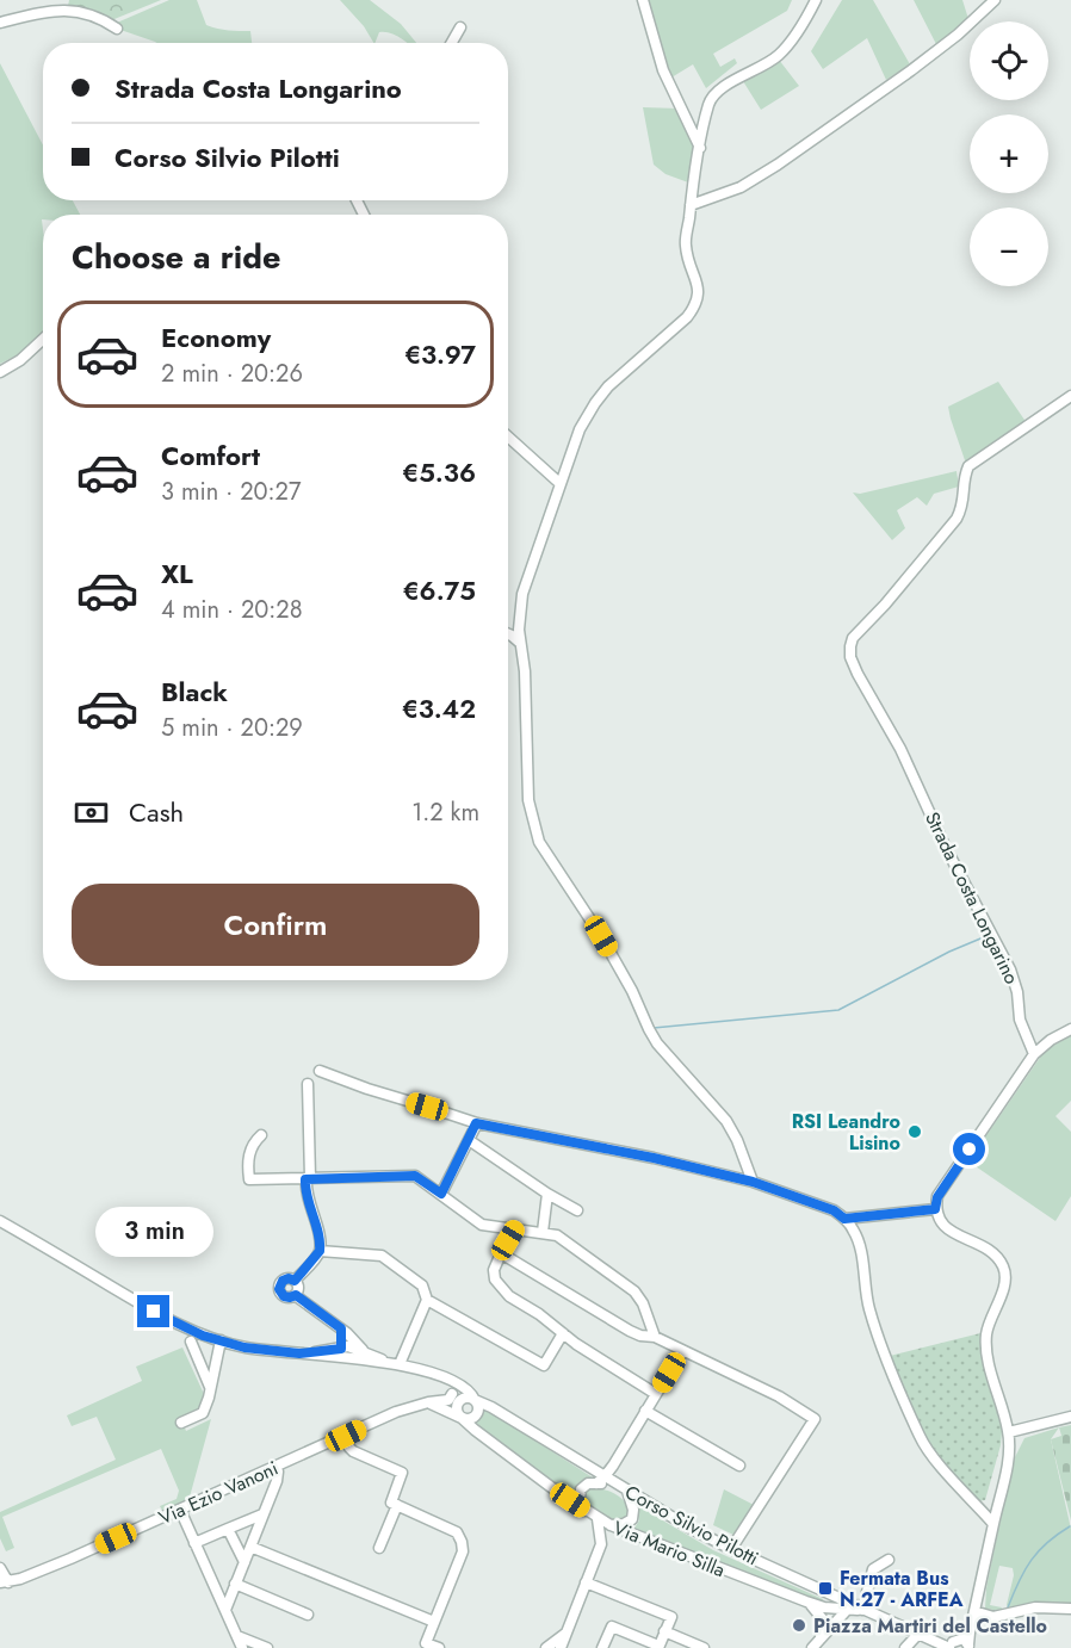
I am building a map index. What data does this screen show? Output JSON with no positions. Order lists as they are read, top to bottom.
{
  "streets": {
    "street": [
      "Strada Costa Longarino",
      "Via Ezio Vanoni",
      "Corso Silvio Pilotti",
      "Via Mario Silla"
    ]
  },
  "crossings": [
    ["Corso Silvio Pilotti", "Via Mario Silla"]
  ],
  "places": {
    "other": ["RSI Leandro Lisino", "Piazza Martiri del Castello"],
    "transit": ["Fermata Bus N.27 - ARFEA"]
  },
  "page": {
    "map_buttons": ["+", "−"],
    "banner": ["Strada Costa Longarino", "Corso Silvio Pilotti"],
    "heading": "Choose a ride",
    "list": [
      {
        "name": "Economy",
        "note": "2 min · 20:26",
        "value": "€3.97"
      },
      {
        "name": "Comfort",
        "note": "3 min · 20:27",
        "value": "€5.36"
      },
      {
        "name": "XL",
        "note": "4 min · 20:28",
        "value": "€6.75"
      },
      {
        "name": "Black",
        "note": "5 min · 20:29",
        "value": "€3.42"
      }
    ],
    "pay": ["Cash", "1.2 km"],
    "buttons": "Confirm",
    "bubble": "3 min"
  }
}
